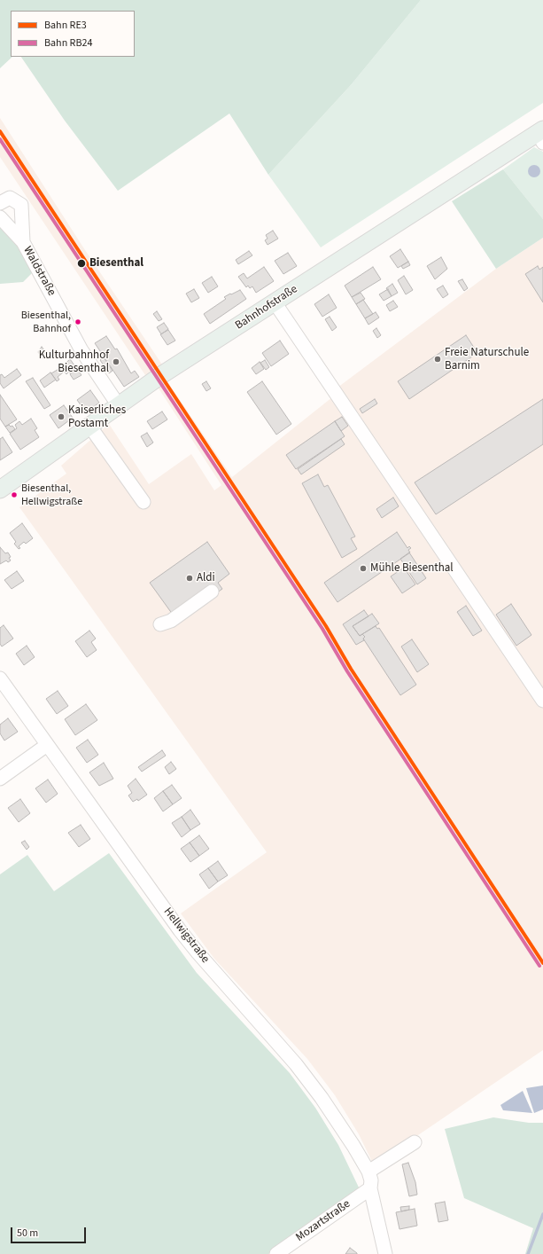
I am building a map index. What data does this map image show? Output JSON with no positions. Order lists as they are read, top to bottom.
{
  "streets": {
    "main road": ["Bahnhofstraße"],
    "street": ["Waldstraße", "Hellwigstraße", "Mozartstraße"]
  },
  "crossings": [
    ["Waldstraße", "Bahnhofstraße"],
    ["Hellwigstraße", "Mozartstraße"]
  ],
  "places": [
    "Biesenthal",
    "Biesenthal, Bahnhof",
    "Freie Naturschule Barnim",
    "Kulturbahnhof Biesenthal",
    "Kaiserliches Postamt",
    "Biesenthal, Hellwigstraße",
    "Mühle Biesenthal",
    "Aldi"
  ],
  "lines": ["rail line RE3", "rail line RB24"],
  "legend": ["Bahn RE3", "Bahn RB24"],
  "scale_bar": "50 m"
}
